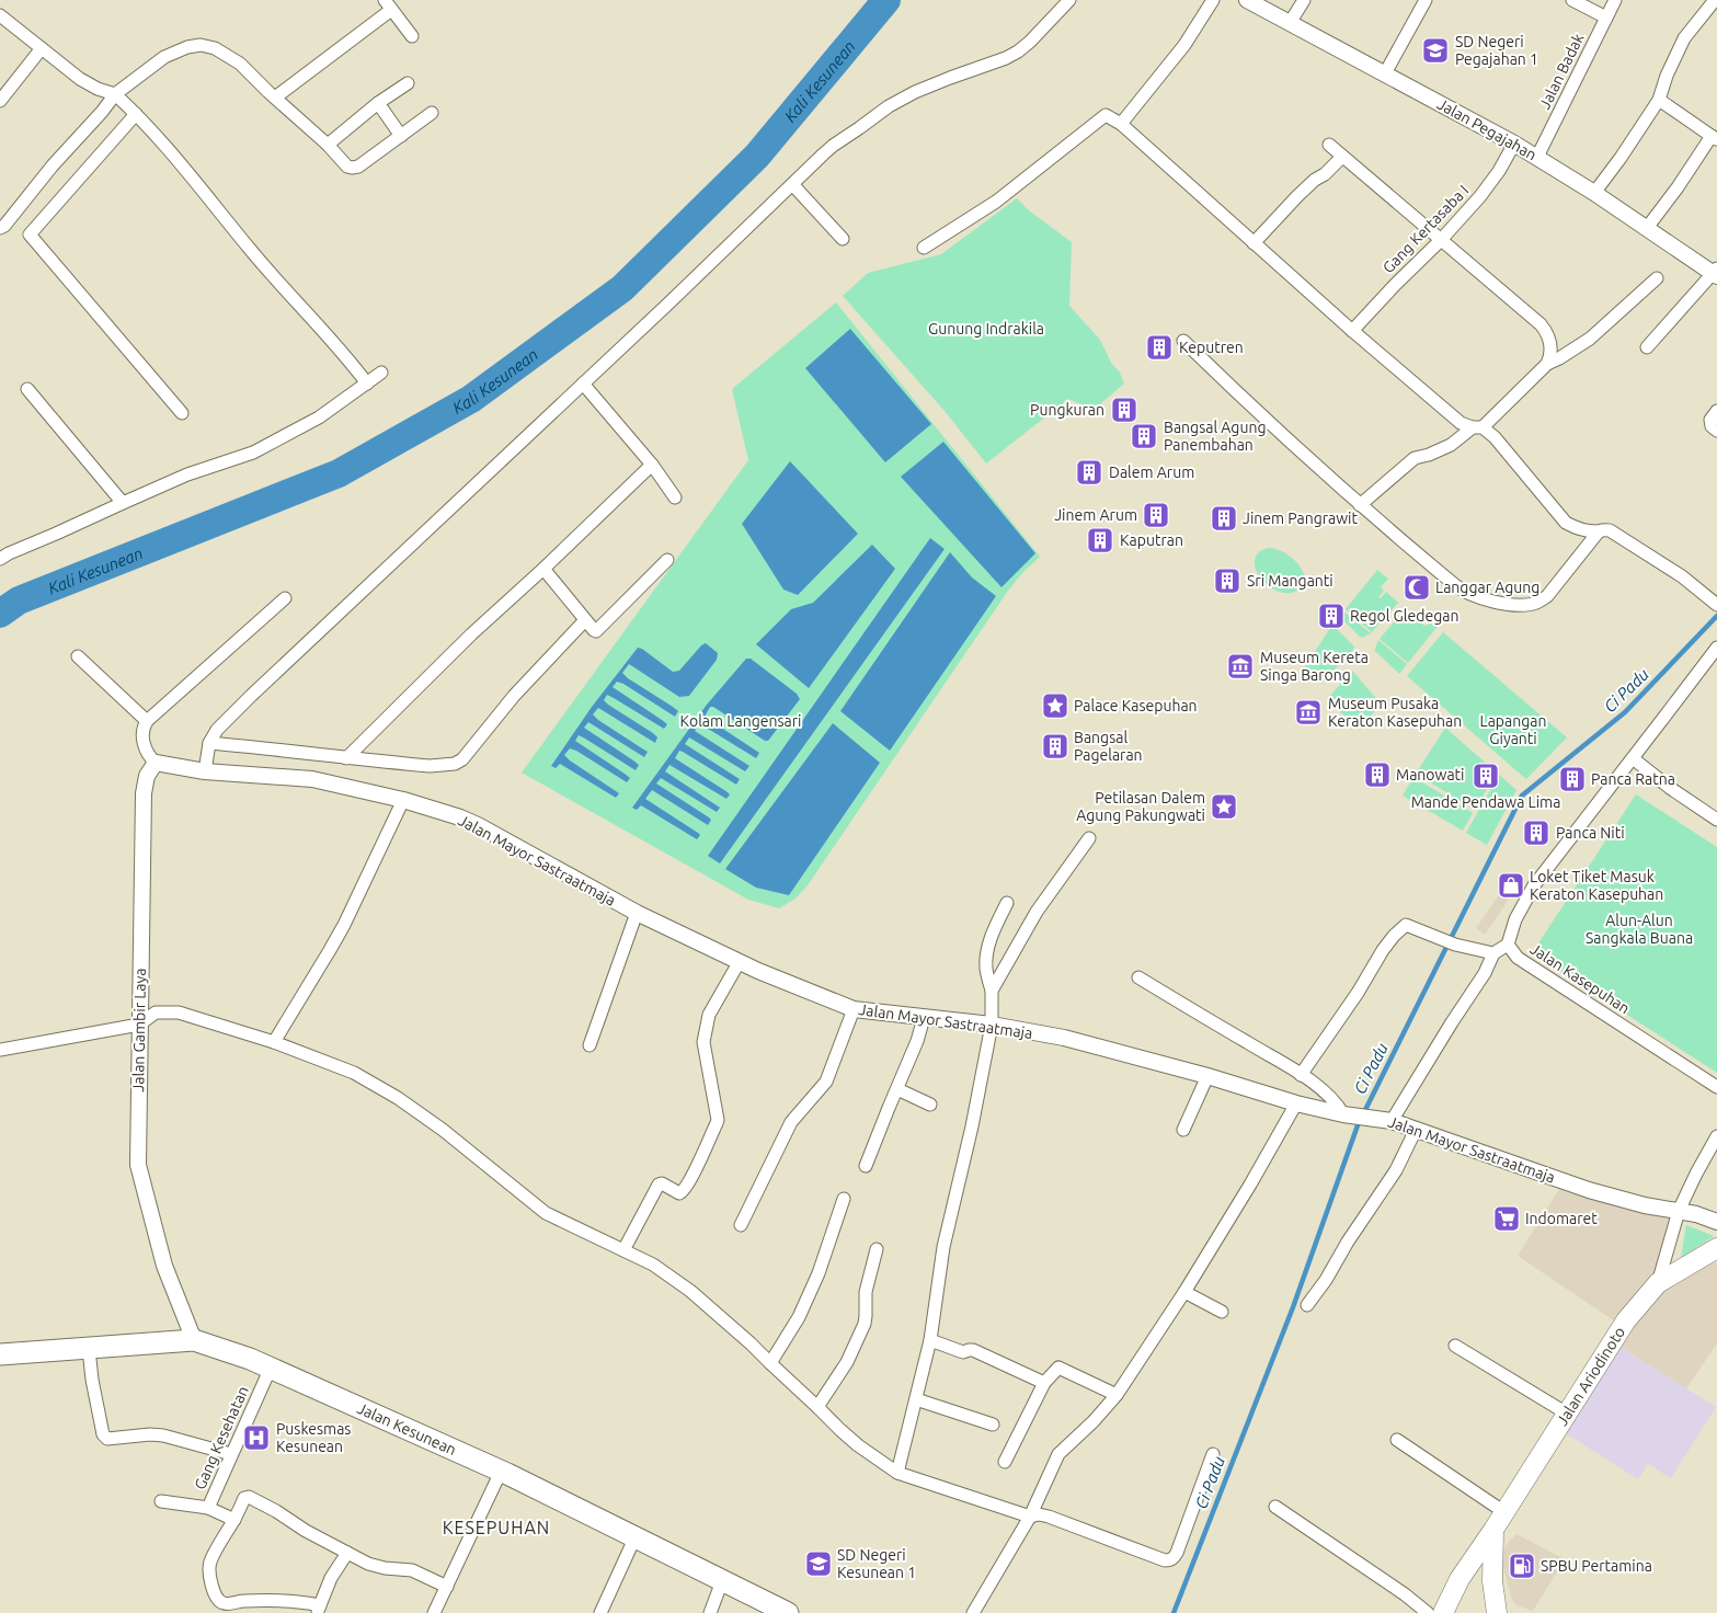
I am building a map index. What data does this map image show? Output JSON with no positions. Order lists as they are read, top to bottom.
{
  "streets": {
    "highway": ["Jalan Kesunean"],
    "main road": ["Jalan Ariodinoto"],
    "street": [
      "Jalan Badak",
      "Jalan Pegajahan",
      "Gang Kertasaba I",
      "Jalan Mayor Sastraatmaja",
      "Jalan Kasepuhan",
      "Jalan Gambir Laya",
      "Gang Kesehatan"
    ]
  },
  "crossings": [
    ["Jalan Badak", "Jalan Pegajahan"],
    ["Jalan Pegajahan", "Gang Kertasaba I"],
    ["Jalan Gambir Laya", "Jalan Kesunean"],
    ["Jalan Kesunean", "Gang Kesehatan"]
  ],
  "districts": ["KESEPUHAN"],
  "water": ["Kali Kesunean", "Ci Padu"],
  "parks": [
    "Gunung Indrakila",
    "Kolam Langensari",
    "Lapangan Giyanti",
    "Alun-Alun Sangkala Buana"
  ],
  "places": {
    "school or university": ["SD Negeri Pegajahan 1", "SD Negeri Kesunean 1"],
    "building": [
      "Keputren",
      "Pungkuran",
      "Bangsal Agung Panembahan",
      "Dalem Arum",
      "Jinem Arum",
      "Jinem Pangrawit",
      "Kaputran",
      "Sri Manganti",
      "Regol Gledegan",
      "Bangsal Pagelaran",
      "Manowati",
      "Mande Pendawa Lima",
      "Panca Ratna",
      "Panca Niti"
    ],
    "mosque": ["Langgar Agung"],
    "museum": ["Museum Kereta Singa Barong", "Museum Pusaka Keraton Kasepuhan"],
    "place": ["Palace Kasepuhan", "Petilasan Dalem Agung Pakungwati"],
    "shop": ["Loket Tiket Masuk Keraton Kasepuhan"],
    "supermarket": ["Indomaret"],
    "hospital": ["Puskesmas Kesunean"],
    "fuel station": ["SPBU Pertamina"]
  }
}
